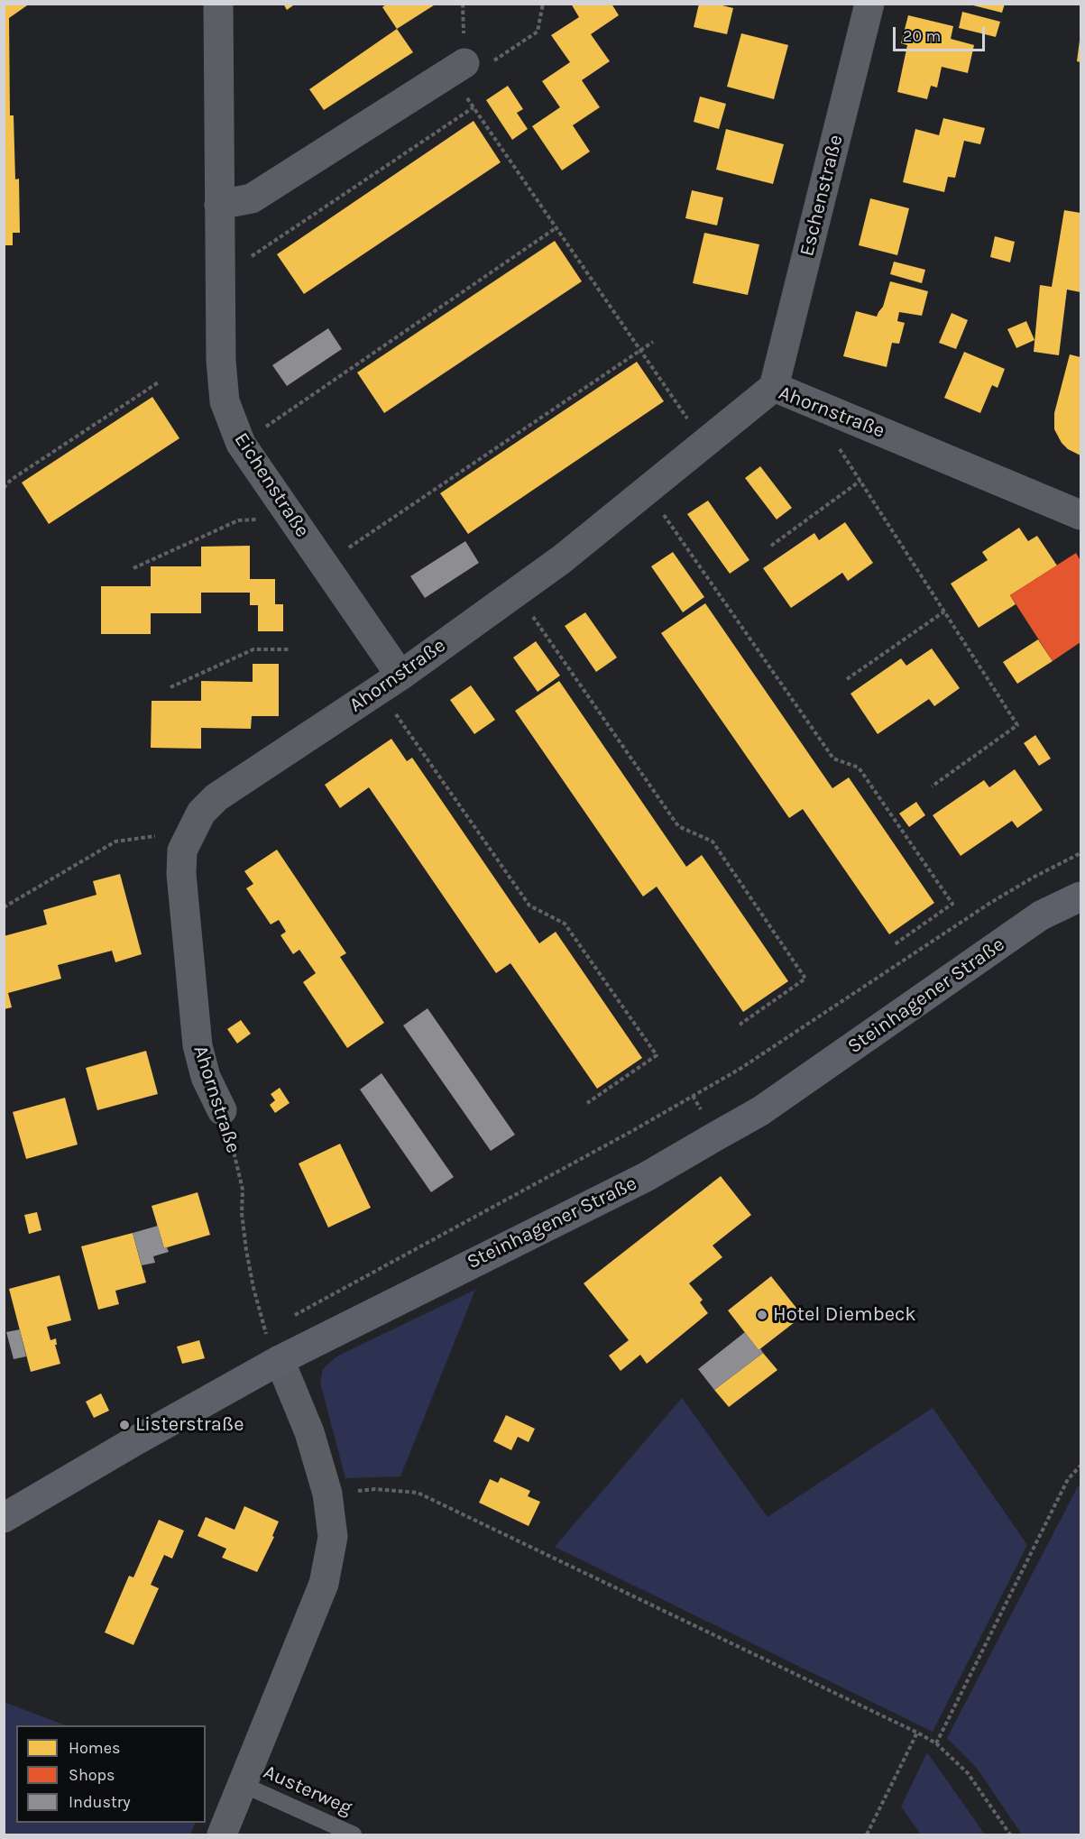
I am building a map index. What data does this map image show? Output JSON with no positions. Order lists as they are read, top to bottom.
{
  "streets": {
    "main road": ["Steinhagener Straße"],
    "street": ["Eschenstraße", "Ahornstraße", "Eichenstraße"],
    "lane": ["Austerweg"]
  },
  "crossings": [
    ["Eschenstraße", "Ahornstraße"],
    ["Ahornstraße", "Eichenstraße"],
    ["Ahornstraße", "Steinhagener Straße"]
  ],
  "places": ["Hotel Diembeck", "Listerstraße"],
  "legend": ["Homes", "Shops", "Industry"],
  "scale_bar": "20 m"
}
